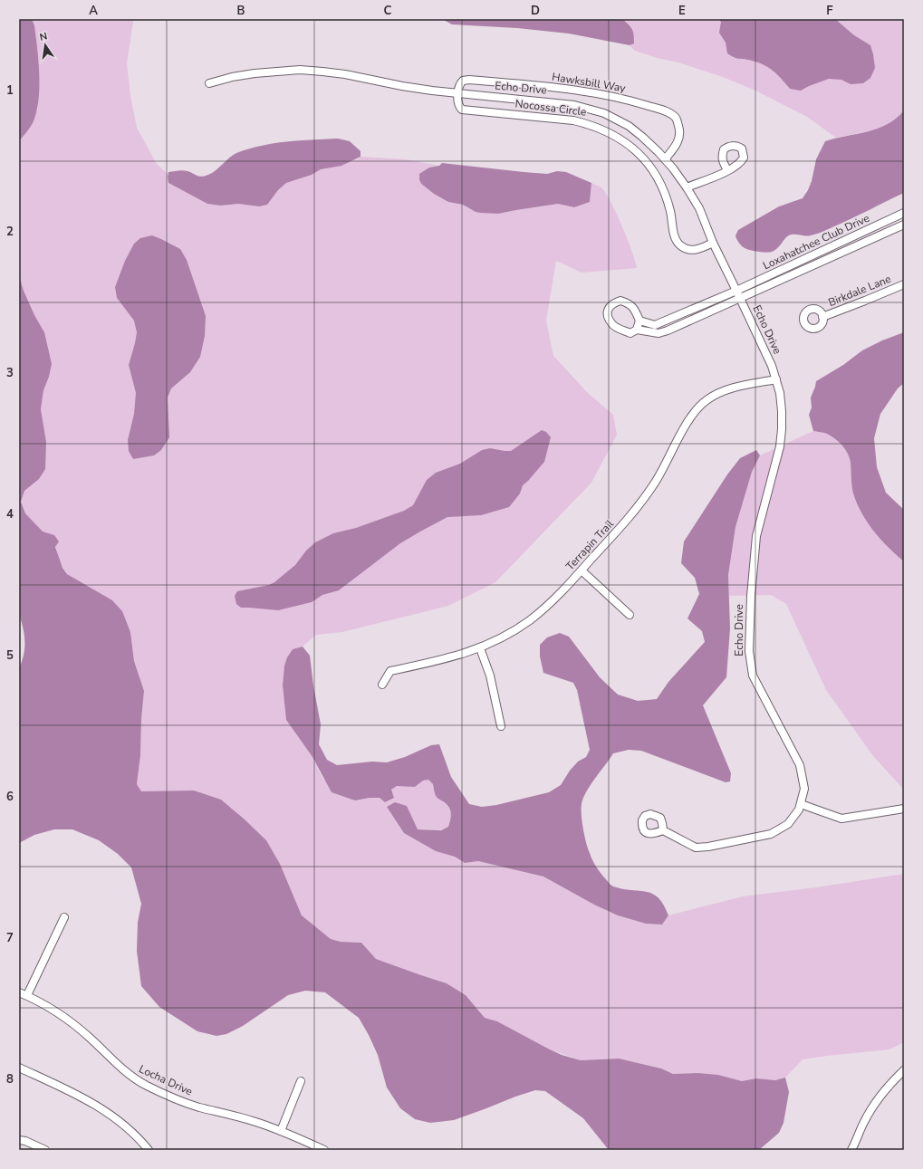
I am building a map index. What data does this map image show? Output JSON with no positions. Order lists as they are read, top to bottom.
{
  "streets": {
    "street": [
      "Hawksbill Way",
      "Echo Drive",
      "Nocossa Circle",
      "Loxahatchee Club Drive",
      "Birkdale Lane",
      "Terrapin Trail",
      "Locha Drive"
    ]
  },
  "crossings": [
    ["Hawksbill Way", "Echo Drive"],
    ["Hawksbill Way", "Nocossa Circle"],
    ["Echo Drive", "Nocossa Circle"],
    ["Echo Drive", "Loxahatchee Club Drive"],
    ["Echo Drive", "Terrapin Trail"]
  ],
  "north": "top",
  "grid": {
    "columns": [
      "A",
      "B",
      "C",
      "D",
      "E",
      "F"
    ],
    "rows": [
      "1",
      "2",
      "3",
      "4",
      "5",
      "6",
      "7",
      "8"
    ]
  }
}
